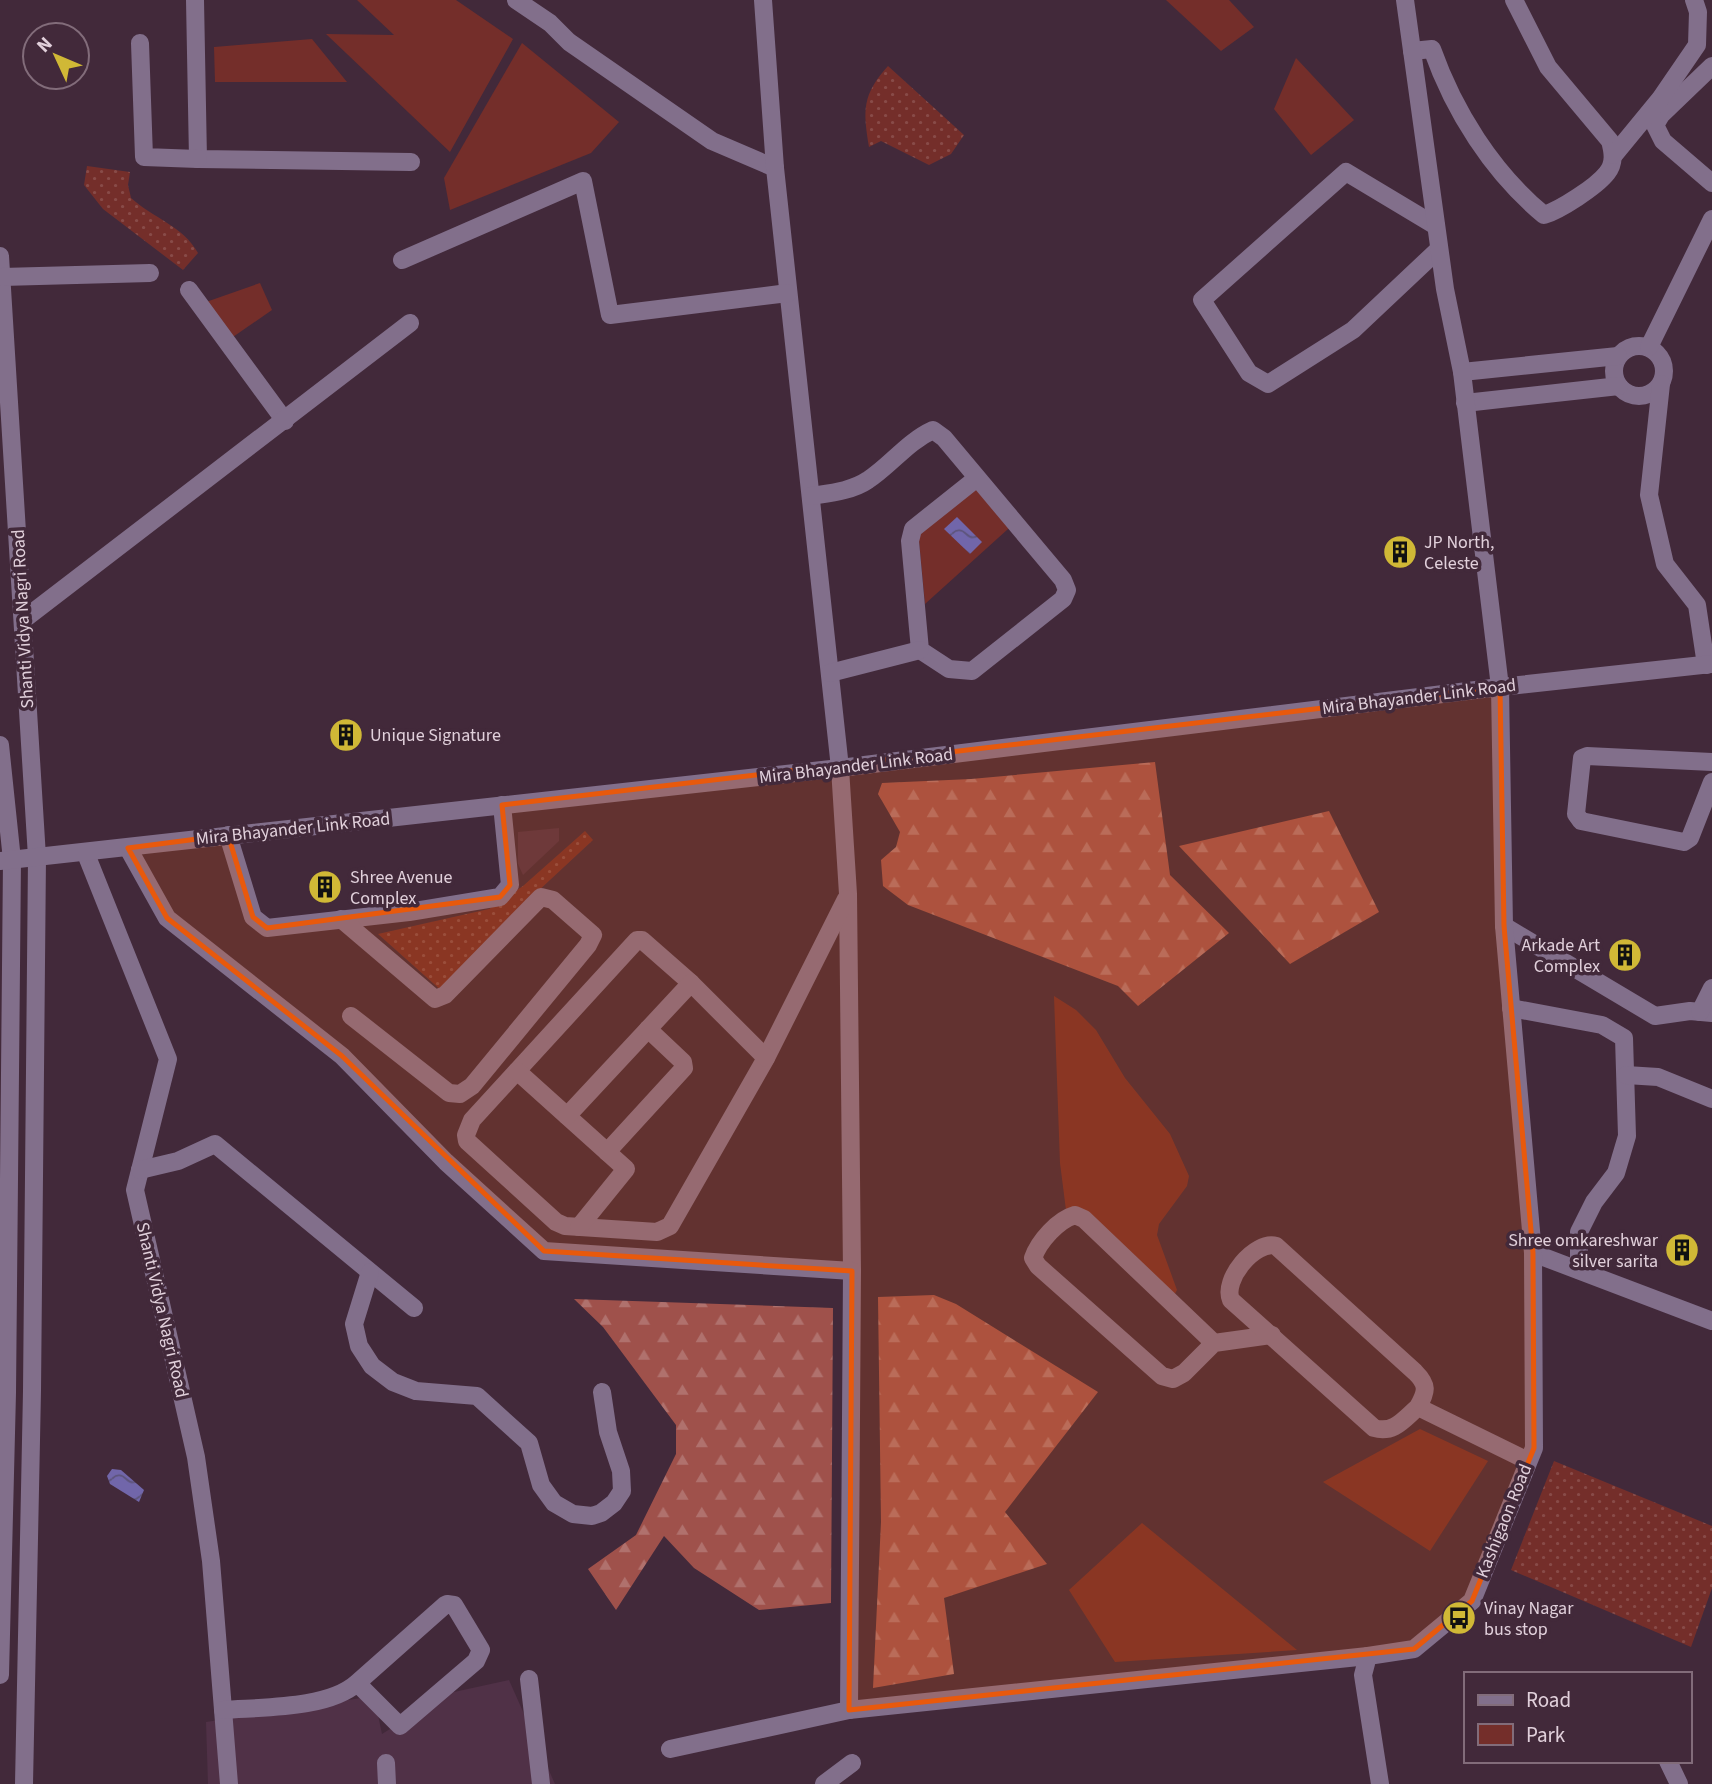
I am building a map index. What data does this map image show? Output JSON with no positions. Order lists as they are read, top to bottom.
{
  "streets": {
    "street": ["Shanti Vidya Nagri Road", "Mira Bhayander Link Road", "Kashigaon Road"]
  },
  "crossings": [
    ["Shanti Vidya Nagri Road", "Mira Bhayander Link Road"],
    ["Mira Bhayander Link Road", "Kashigaon Road"]
  ],
  "places": {
    "building": [
      "JP North, Celeste",
      "Unique Signature",
      "Shree Avenue Complex",
      "Arkade Art Complex",
      "Shree omkareshwar silver sarita"
    ],
    "bus stop": ["Vinay Nagar bus stop"]
  },
  "legend": ["Road", "Park"],
  "north": "top left"
}
